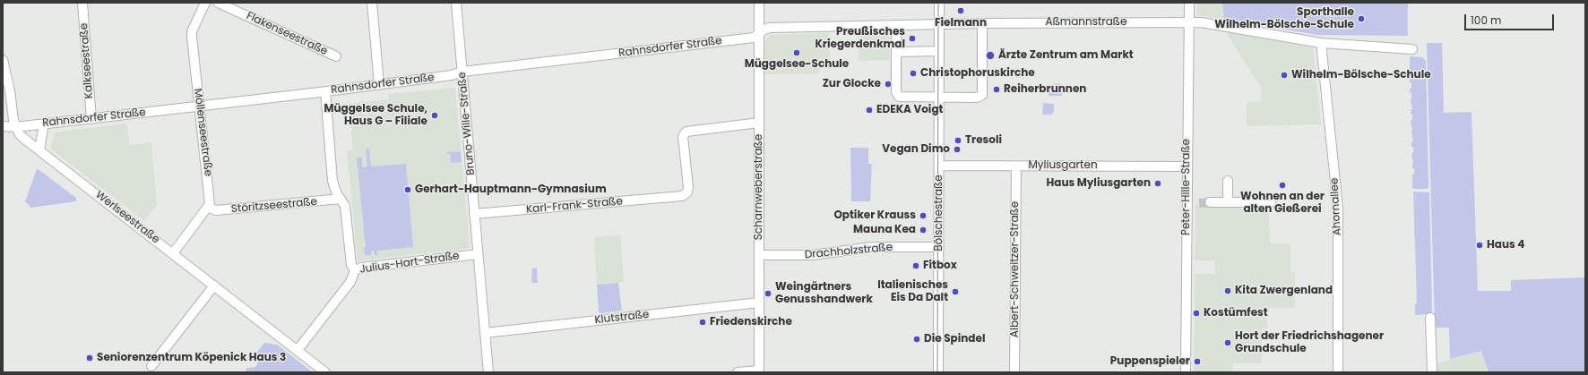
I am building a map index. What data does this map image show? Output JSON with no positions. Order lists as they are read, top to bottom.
{
  "streets": {
    "street": [
      "Aßmannstraße",
      "Flakenseestraße",
      "Rahnsdorfer Straße",
      "Kalkseestraße",
      "Bruno-Wille-Straße",
      "Möllenseestraße",
      "Myliusgarten",
      "Scharnweberstraße",
      "Peter-Hille-Straße",
      "Störitzseestraße",
      "Karl-Frank-Straße",
      "Ahornallee",
      "Bölschestraße",
      "Werlseestraße",
      "Drachholzstraße",
      "Julius-Hart-Straße",
      "Albert-Schweitzer-Straße",
      "Klutstraße"
    ]
  },
  "crossings": [
    ["Aßmannstraße", "Rahnsdorfer Straße"],
    ["Aßmannstraße", "Scharnweberstraße"],
    ["Aßmannstraße", "Peter-Hille-Straße"],
    ["Aßmannstraße", "Ahornallee"],
    ["Aßmannstraße", "Bölschestraße"],
    ["Rahnsdorfer Straße", "Kalkseestraße"],
    ["Rahnsdorfer Straße", "Bruno-Wille-Straße"],
    ["Rahnsdorfer Straße", "Möllenseestraße"],
    ["Rahnsdorfer Straße", "Scharnweberstraße"],
    ["Rahnsdorfer Straße", "Werlseestraße"],
    ["Bruno-Wille-Straße", "Karl-Frank-Straße"],
    ["Bruno-Wille-Straße", "Julius-Hart-Straße"],
    ["Bruno-Wille-Straße", "Klutstraße"],
    ["Möllenseestraße", "Störitzseestraße"],
    ["Myliusgarten", "Peter-Hille-Straße"],
    ["Myliusgarten", "Bölschestraße"],
    ["Myliusgarten", "Albert-Schweitzer-Straße"],
    ["Scharnweberstraße", "Karl-Frank-Straße"],
    ["Scharnweberstraße", "Drachholzstraße"],
    ["Scharnweberstraße", "Klutstraße"],
    ["Bölschestraße", "Drachholzstraße"],
    ["Werlseestraße", "Julius-Hart-Straße"]
  ],
  "places": [
    "Fielmann",
    "Sporthalle Wilhelm-Bölsche-Schule",
    "Preußisches Kriegerdenkmal",
    "Müggelsee-Schule",
    "Ärzte Zentrum am Markt",
    "Christophoruskirche",
    "Wilhelm-Bölsche-Schule",
    "Zur Glocke",
    "Reiherbrunnen",
    "EDEKA Voigt",
    "Müggelsee Schule, Haus G – Filiale",
    "Tresoli",
    "Vegan Dimo",
    "Haus Myliusgarten",
    "Wohnen an der alten Gießerei",
    "Gerhart-Hauptmann-Gymnasium",
    "Optiker Krauss",
    "Mauna Kea",
    "Haus 4",
    "Fitbox",
    "Kita Zwergenland",
    "Italienisches Eis Da Dalt",
    "Weingärtners Genusshandwerk",
    "Kostümfest",
    "Friedenskirche",
    "Die Spindel",
    "Hort der Friedrichshagener Grundschule",
    "Seniorenzentrum Köpenick Haus 3",
    "Puppenspieler"
  ],
  "scale_bar": "100 m"
}
